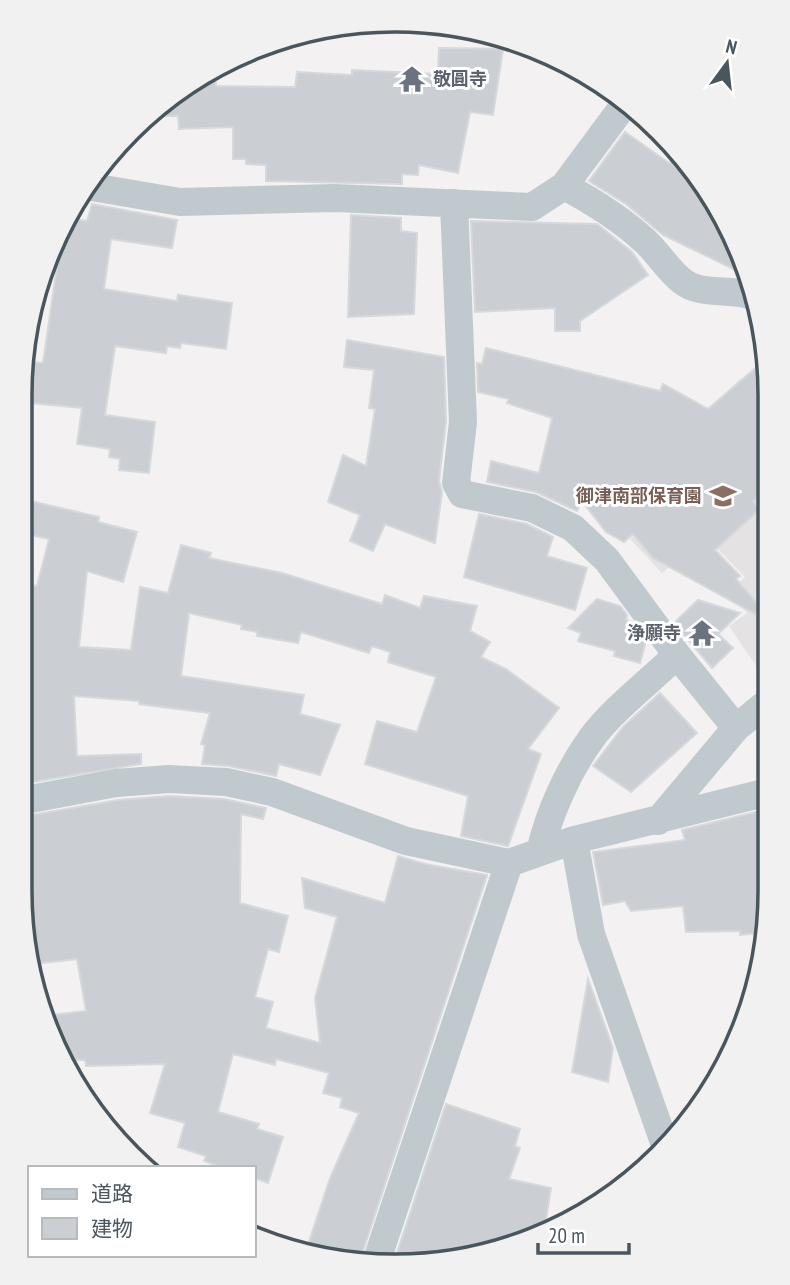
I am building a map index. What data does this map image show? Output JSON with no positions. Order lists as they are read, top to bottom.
{
  "places": {
    "temple": ["敬圓寺", "浄願寺"],
    "school or university": ["御津南部保育園"]
  },
  "legend": ["道路", "建物"],
  "scale_bar": "20 m",
  "north": "top"
}
